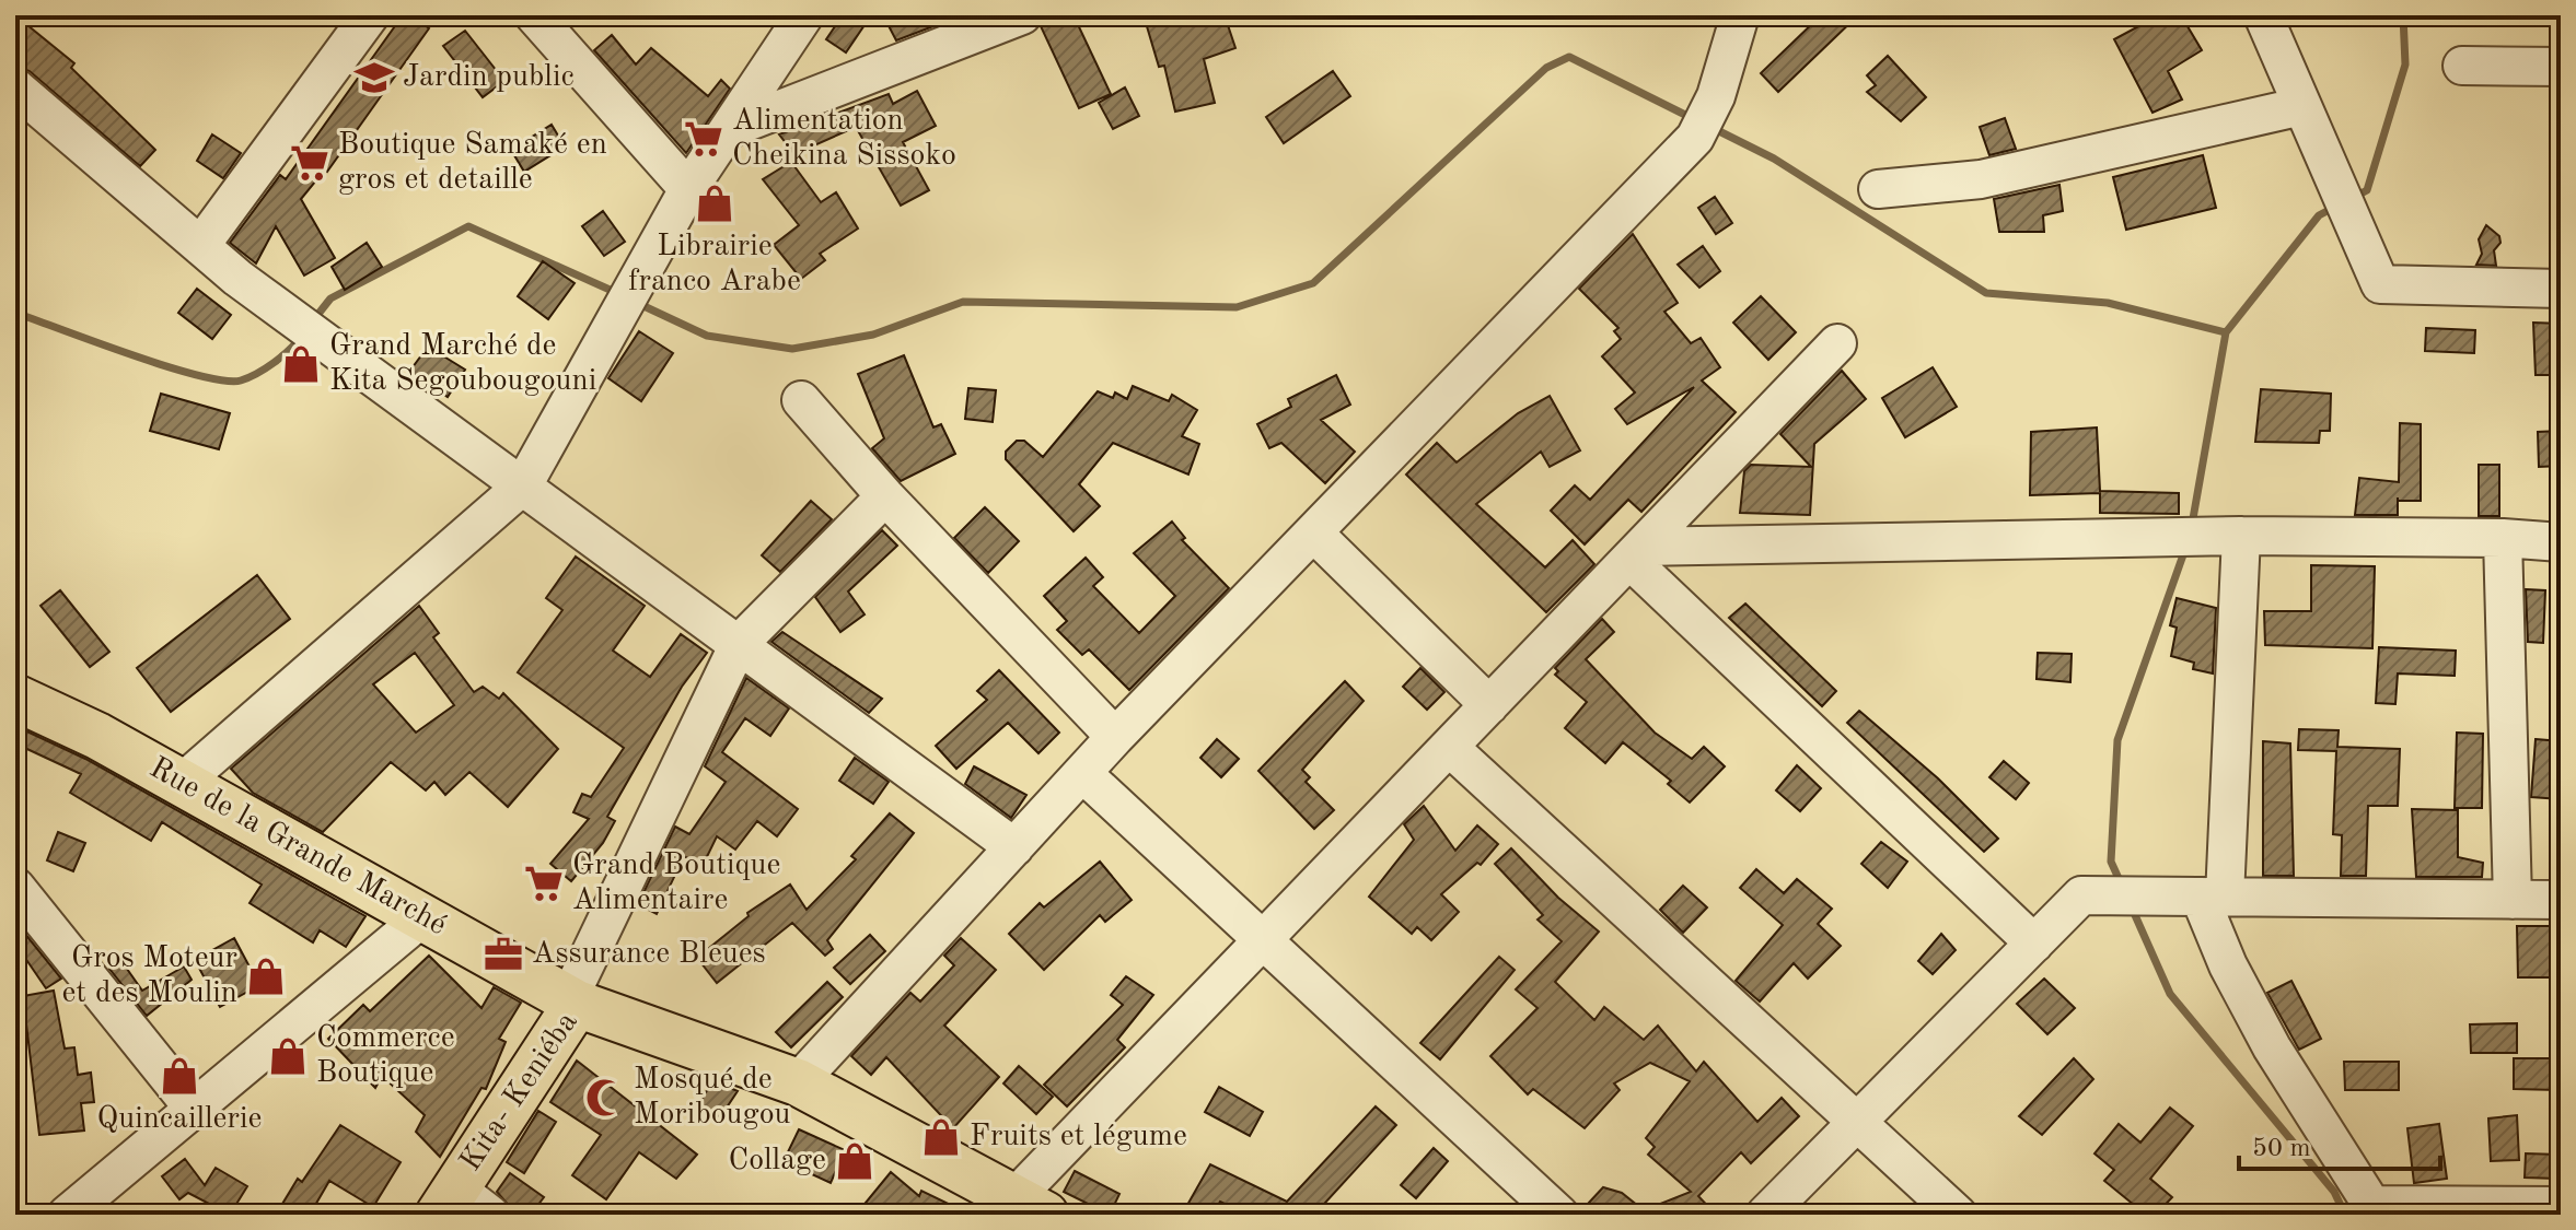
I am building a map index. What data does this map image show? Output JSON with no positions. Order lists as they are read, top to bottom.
{
  "streets": {
    "main road": ["Rue de la Grande Marché", "Kita- Keniéba"]
  },
  "crossings": [
    ["Rue de la Grande Marché", "Kita- Keniéba"]
  ],
  "places": {
    "school or university": ["Jardin public"],
    "supermarket": ["Alimentation Cheikina Sissoko", "Boutique Samaké en gros et detaille", "Grand Boutique Alimentaire"],
    "shop": [
      "Librairie franco Arabe",
      "Grand Marché de Kita Segoubougouni",
      "Gros Moteur et des Moulin",
      "Commerce Boutique",
      "Quincaillerie",
      "Fruits et légume",
      "Collage"
    ],
    "office": ["Assurance Bleues"],
    "mosque": ["Mosqué de Moribougou"]
  },
  "scale_bar": "50 m"
}
